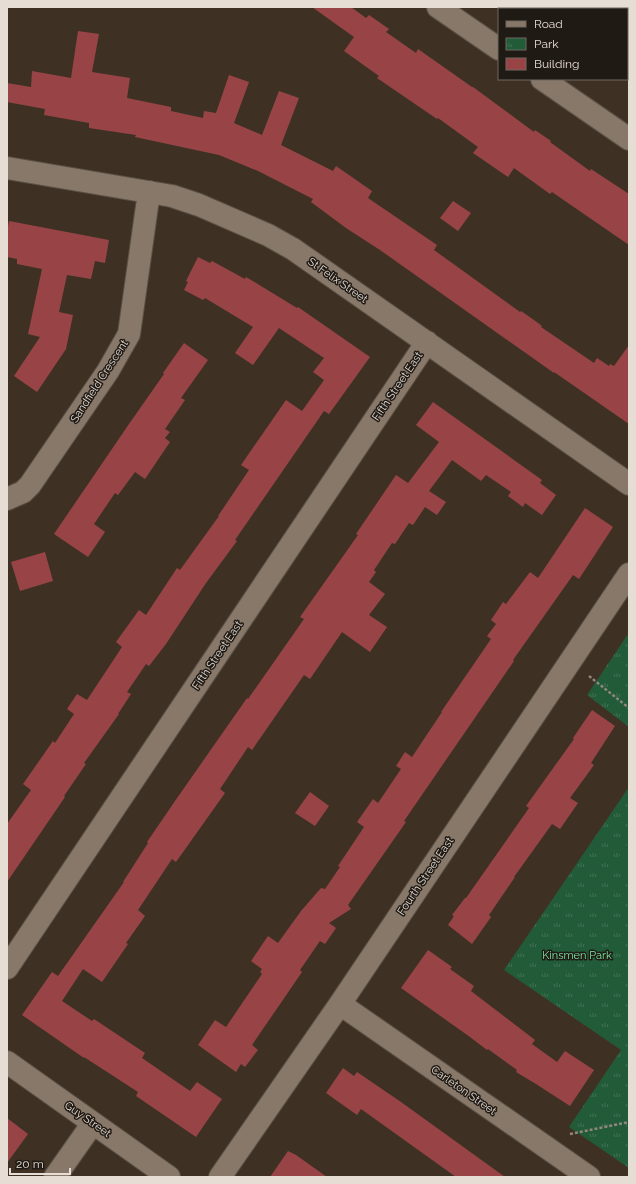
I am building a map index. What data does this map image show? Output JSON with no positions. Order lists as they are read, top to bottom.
{
  "streets": {
    "street": [
      "St Felix Street",
      "Sandfield Crescent",
      "Fifth Street East",
      "Fourth Street East",
      "Carleton Street",
      "Guy Street"
    ]
  },
  "crossings": [
    ["St Felix Street", "Sandfield Crescent"],
    ["St Felix Street", "Fifth Street East"],
    ["Fourth Street East", "Carleton Street"]
  ],
  "parks": ["Kinsmen Park"],
  "legend": ["Road", "Park", "Building"],
  "scale_bar": "20 m"
}
